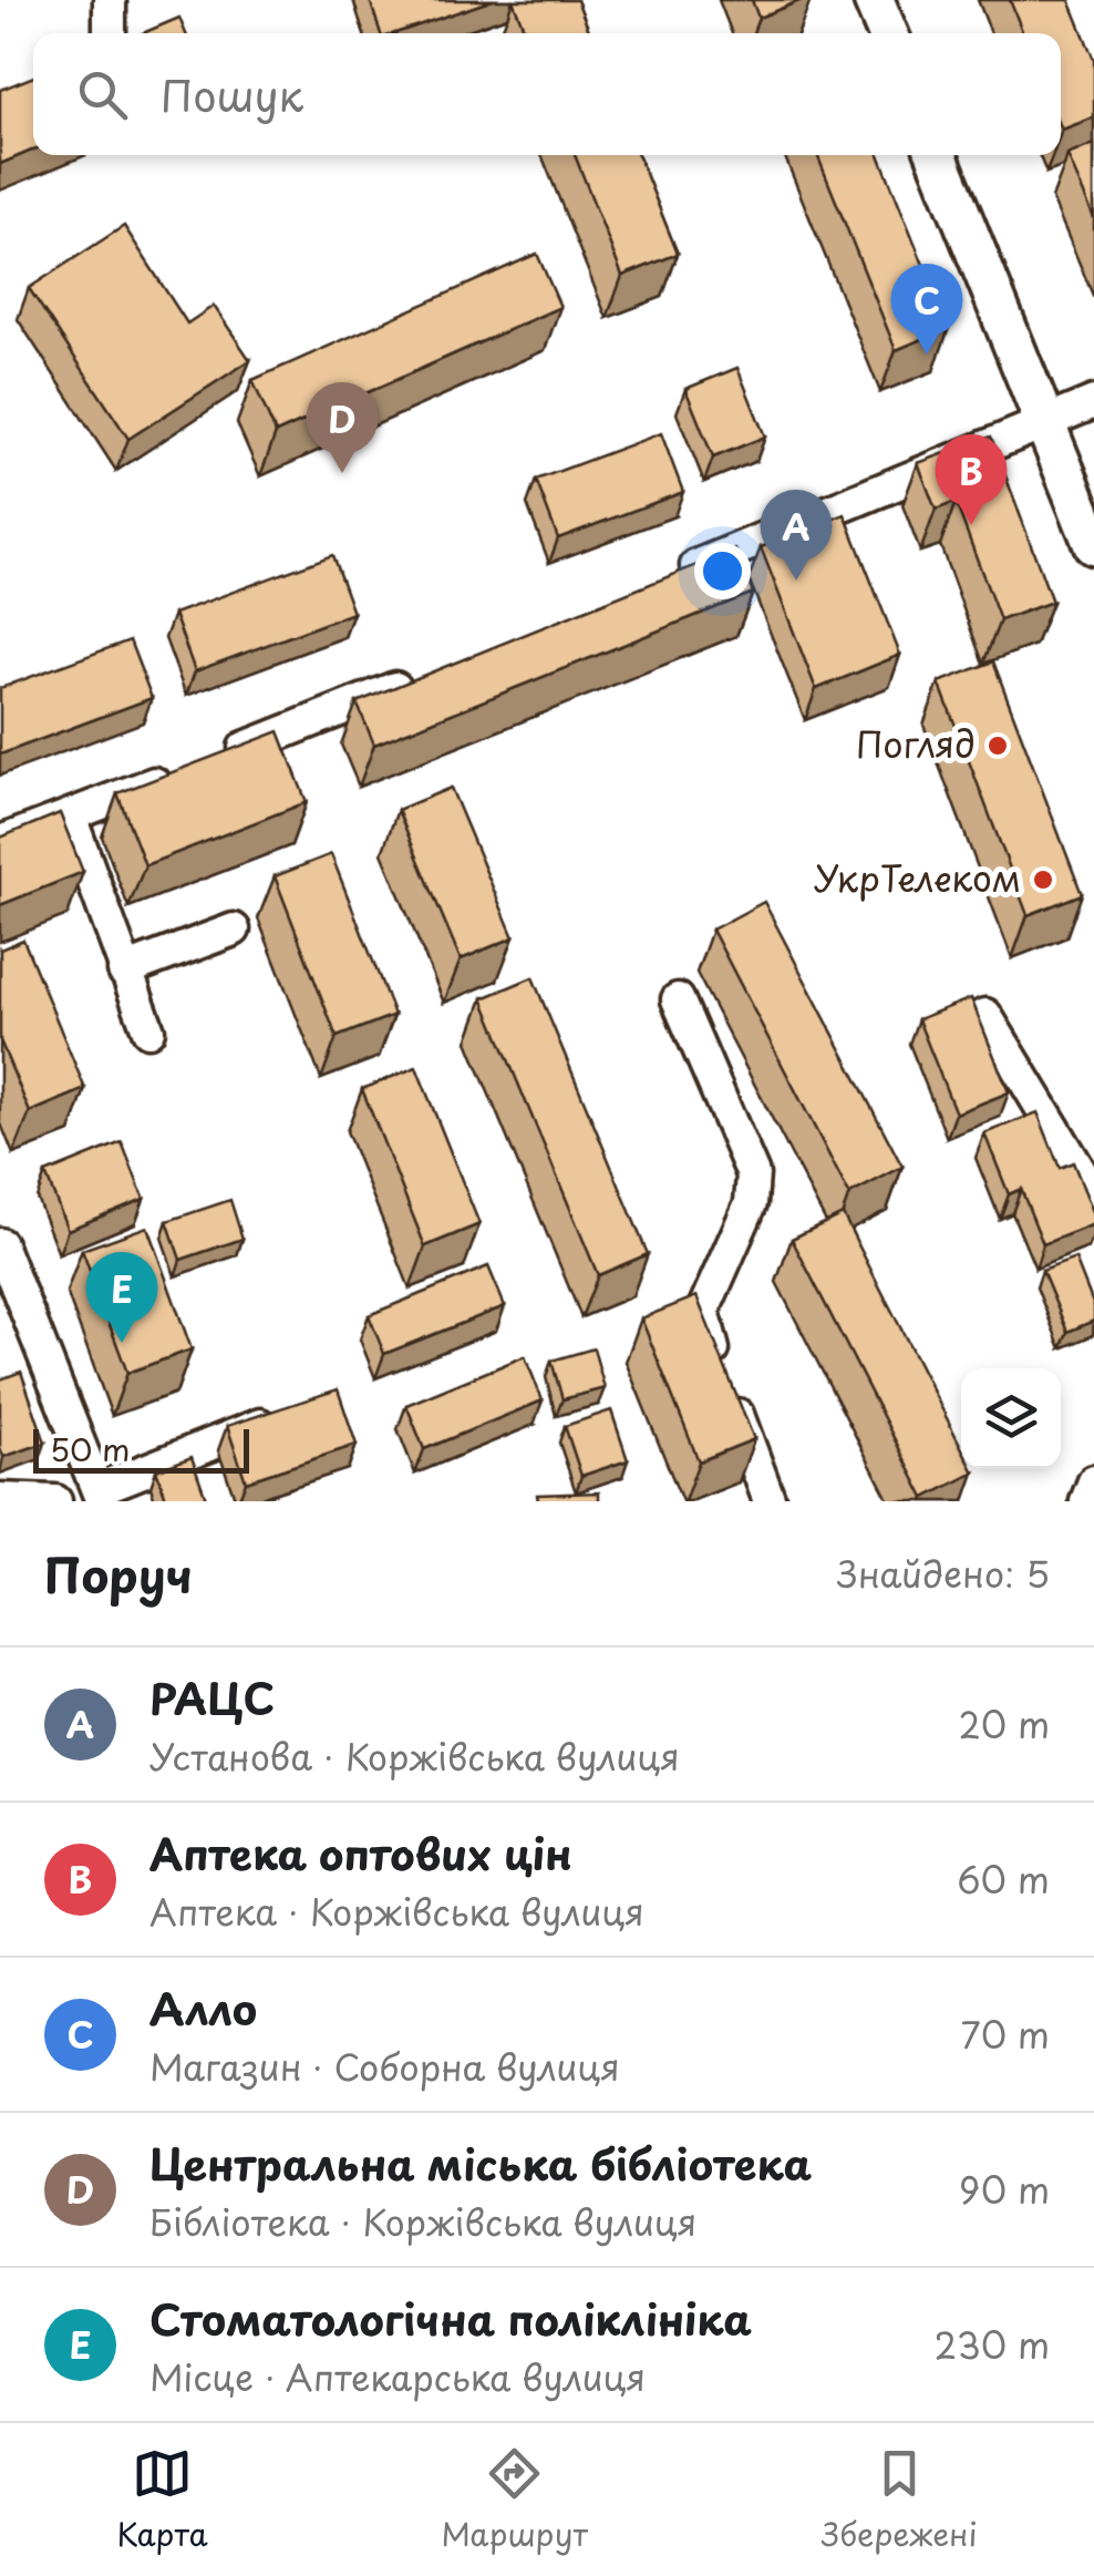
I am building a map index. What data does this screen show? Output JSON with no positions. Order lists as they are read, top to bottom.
{
  "places": ["Погляд", "УкрТелеком"],
  "scale_bar": "50 m",
  "page": {
    "search": "Пошук",
    "pins": [
      "C",
      "D",
      "B",
      "A",
      "E"
    ],
    "scale": "50 m",
    "heading": ["Поруч", "Знайдено: 5"],
    "list": [
      {
        "mark": "A",
        "name": "РАЦС",
        "note": "Установа · Коржівська вулиця",
        "value": "20 m"
      },
      {
        "mark": "B",
        "name": "Аптека оптових цін",
        "note": "Аптека · Коржівська вулиця",
        "value": "60 m"
      },
      {
        "mark": "C",
        "name": "Алло",
        "note": "Магазин · Соборна вулиця",
        "value": "70 m"
      },
      {
        "mark": "D",
        "name": "Центральна міська бібліотека",
        "note": "Бібліотека · Коржівська вулиця",
        "value": "90 m"
      },
      {
        "mark": "E",
        "name": "Стоматологічна поліклініка",
        "note": "Місце · Аптекарська вулиця",
        "value": "230 m"
      }
    ],
    "nav": ["Карта", "Маршрут", "Збережені"]
  }
}
